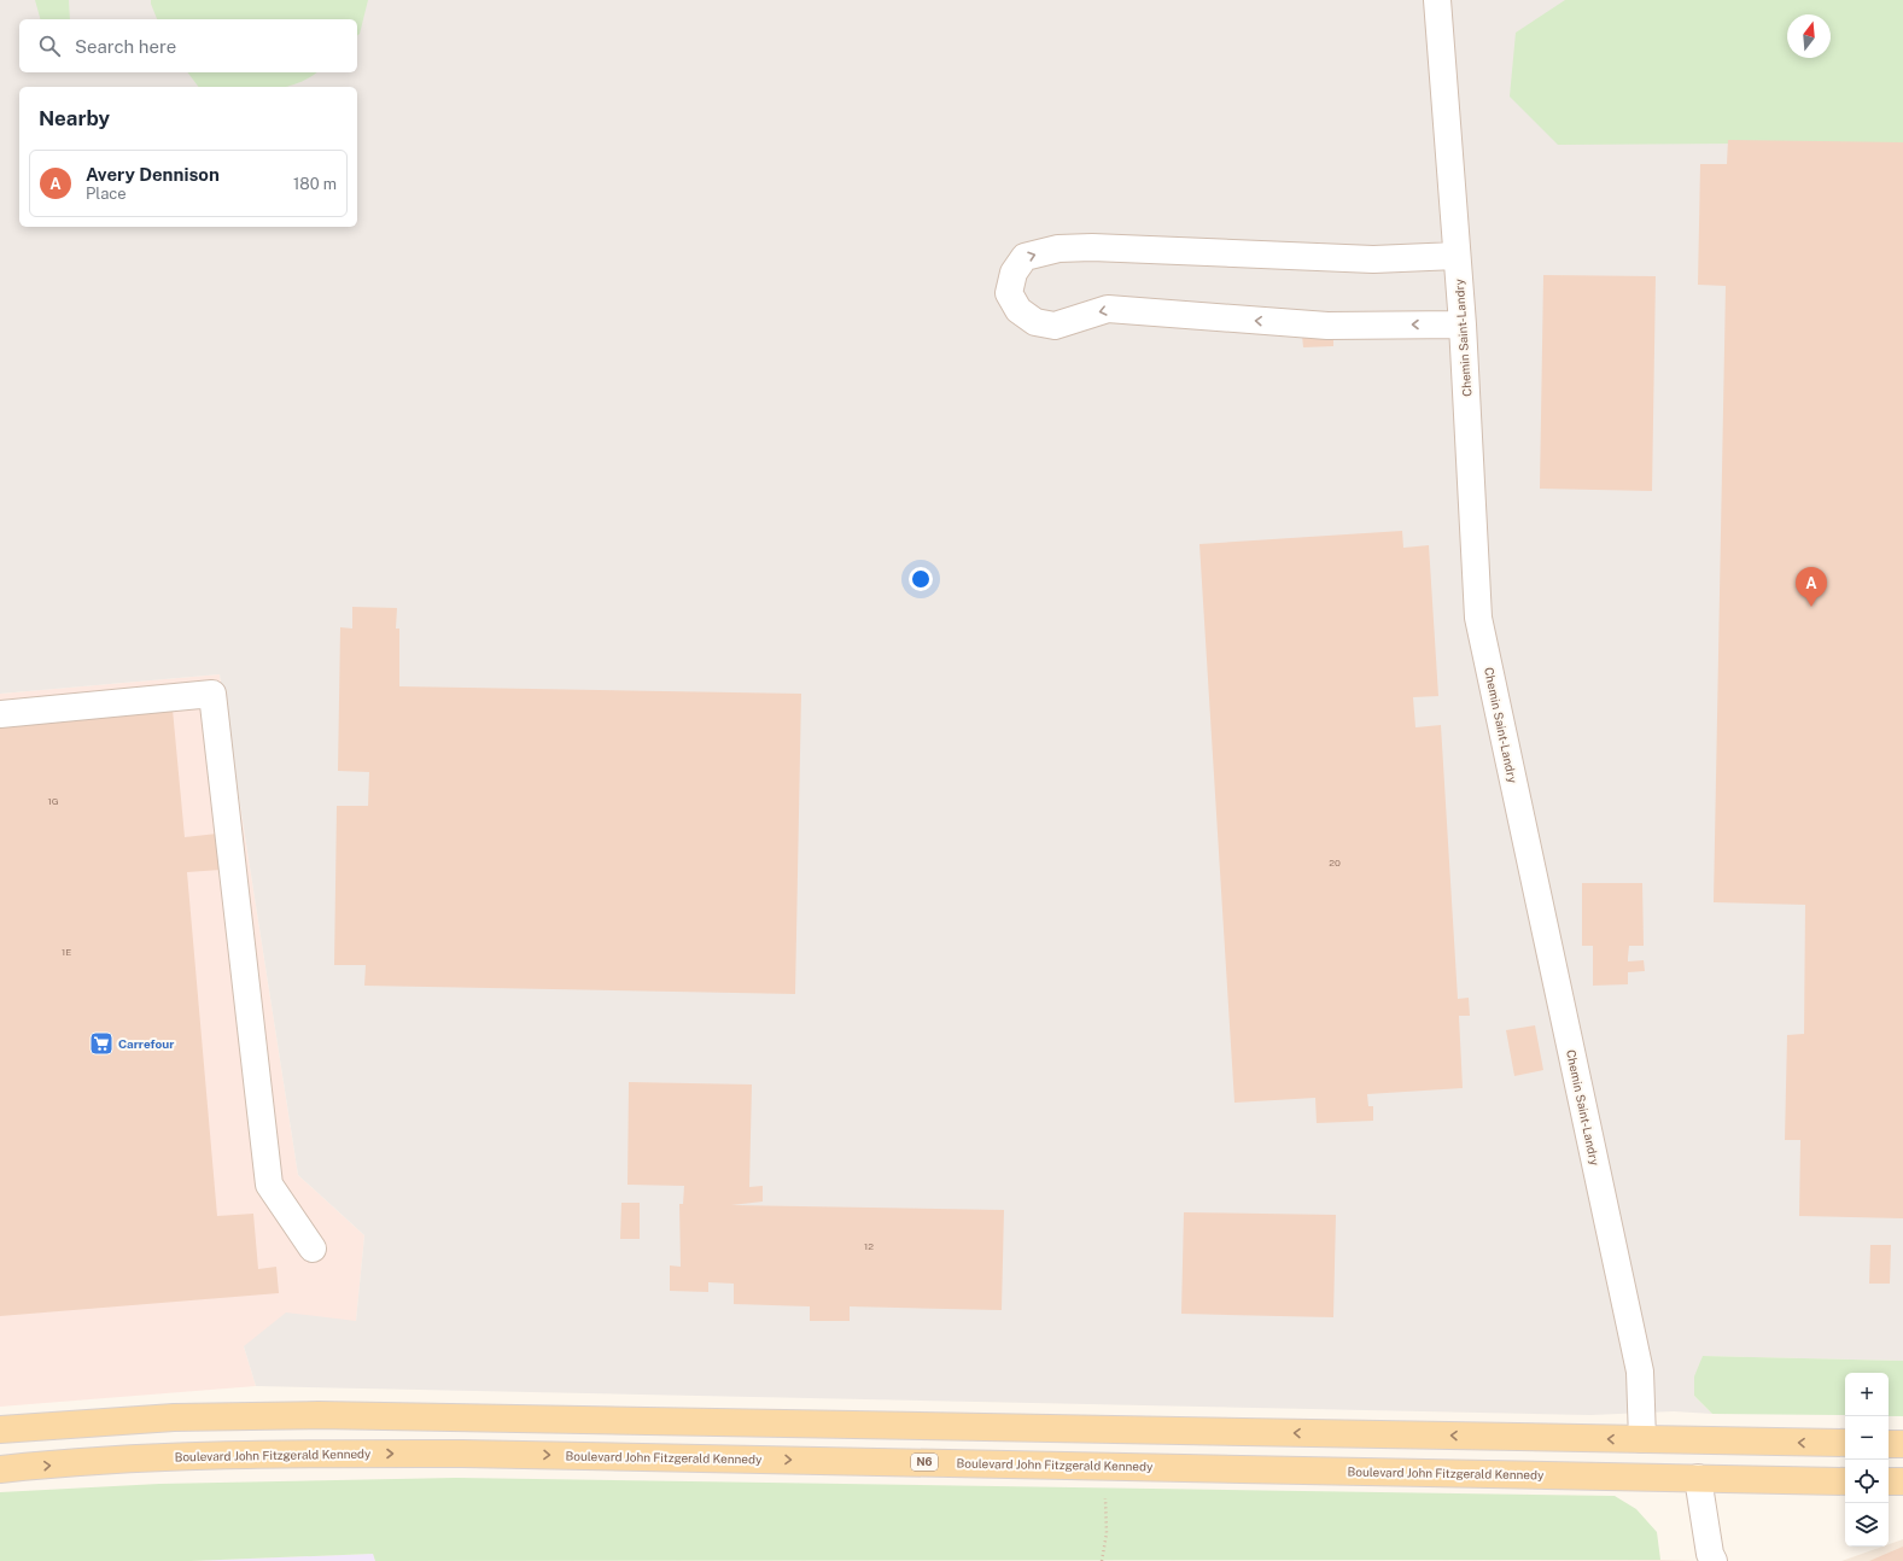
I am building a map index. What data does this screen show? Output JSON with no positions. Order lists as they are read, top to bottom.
{
  "streets": {
    "main road": ["Boulevard John Fitzgerald Kennedy", "N6"],
    "street": ["Chemin Saint-Landry"]
  },
  "places": {
    "supermarket": ["Carrefour"]
  },
  "house_numbers": [
    "1G",
    "20",
    "1E",
    "12"
  ],
  "north": "top",
  "page": {
    "search": "Search here",
    "heading": "Nearby",
    "list": [
      {
        "mark": "A",
        "name": "Avery Dennison",
        "note": "Place",
        "value": "180 m"
      }
    ],
    "pins": "A",
    "map_buttons": ["+", "−"]
  }
}
